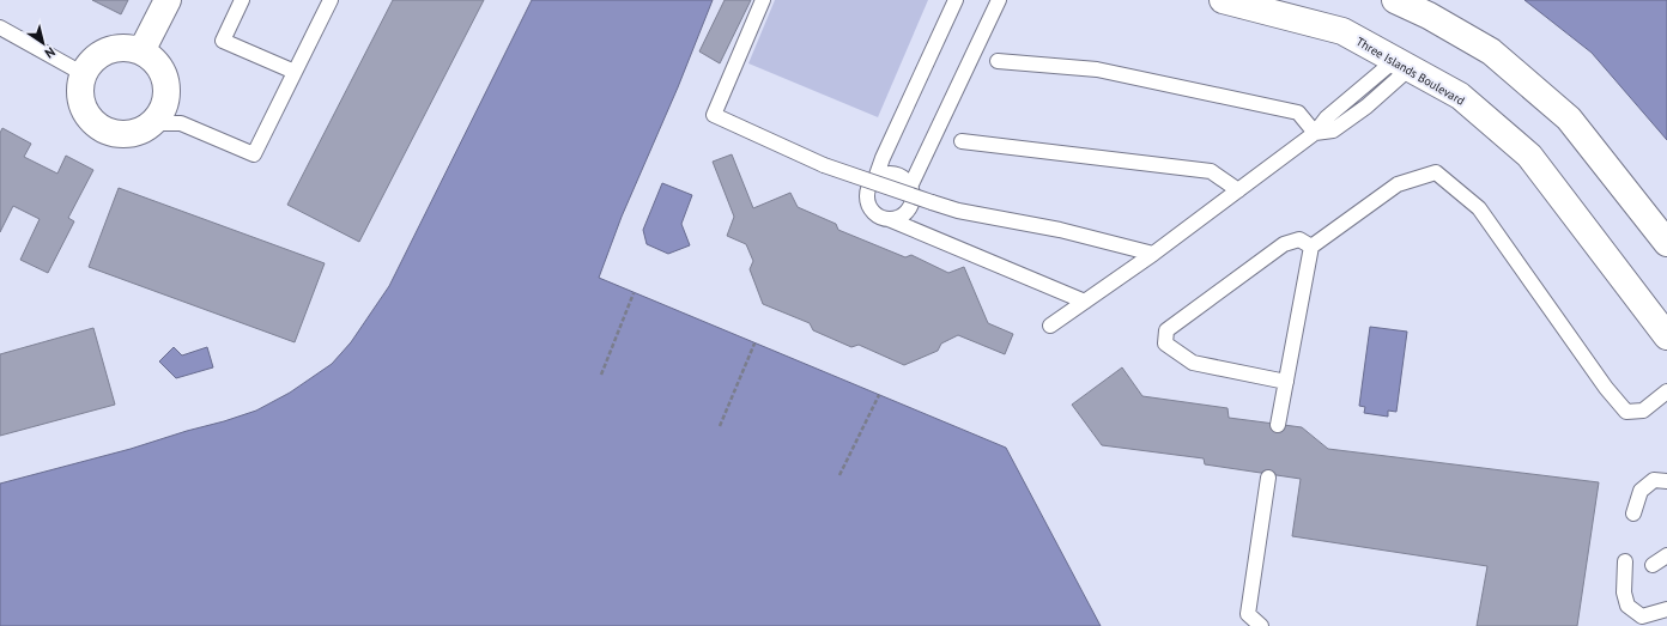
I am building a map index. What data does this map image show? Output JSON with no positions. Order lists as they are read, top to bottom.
{
  "streets": {
    "street": ["Three Islands Boulevard"]
  },
  "north": "bottom right"
}
